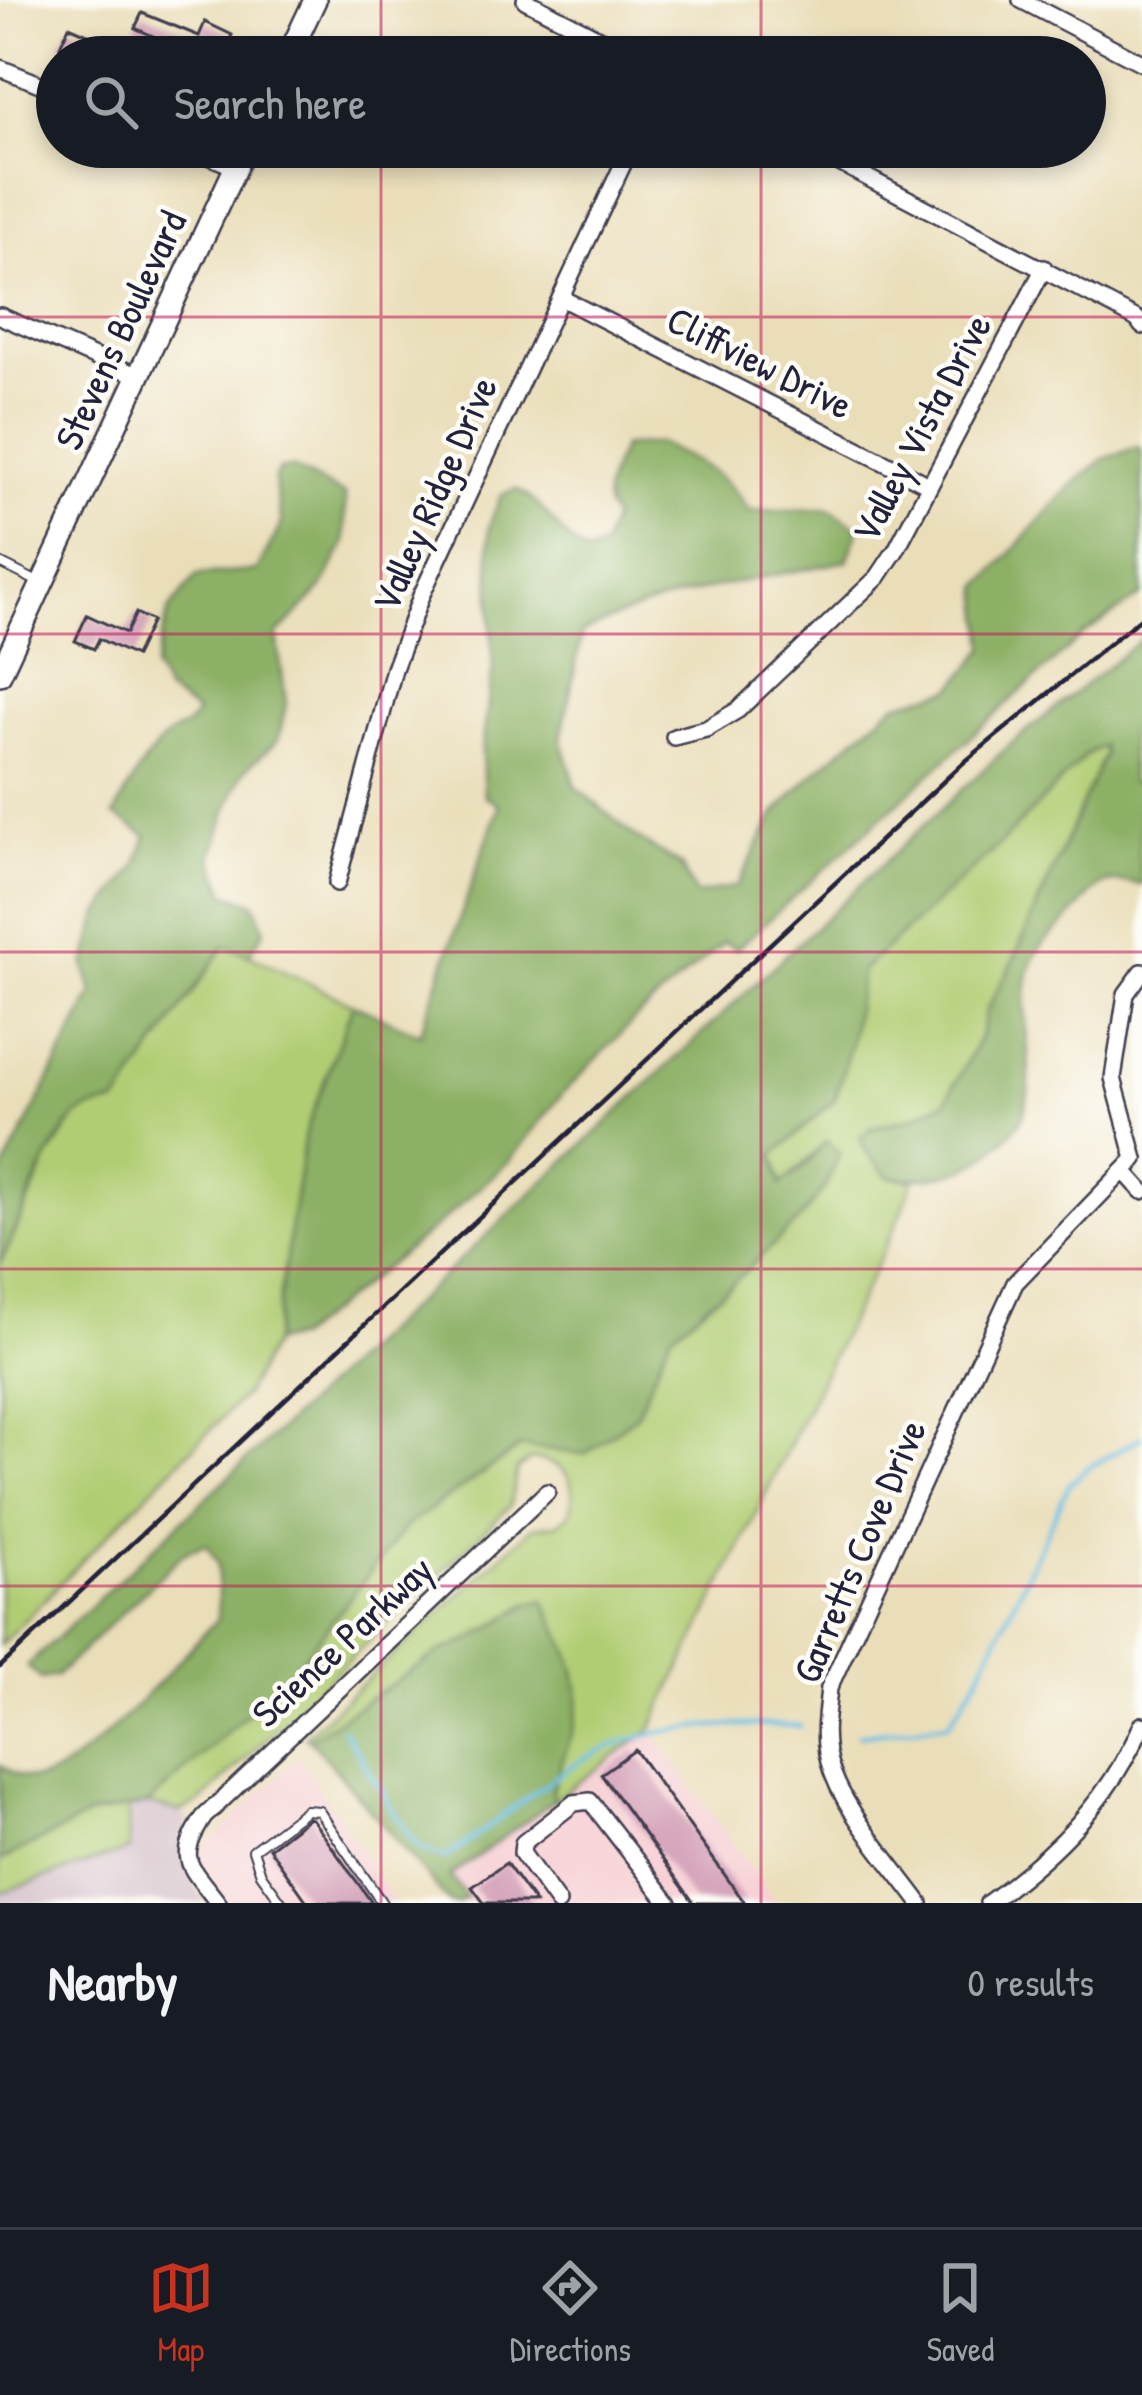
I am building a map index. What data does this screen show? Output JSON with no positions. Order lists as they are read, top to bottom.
{
  "streets": {
    "street": [
      "Stevens Boulevard",
      "Cliffview Drive",
      "Valley Vista Drive",
      "Valley Ridge Drive",
      "Garretts Cove Drive",
      "Science Parkway"
    ]
  },
  "crossings": [
    ["Cliffview Drive", "Valley Vista Drive"],
    ["Cliffview Drive", "Valley Ridge Drive"]
  ],
  "page": {
    "search": "Search here",
    "heading": ["Nearby", "0 results"],
    "nav": ["Map", "Directions", "Saved"]
  }
}
